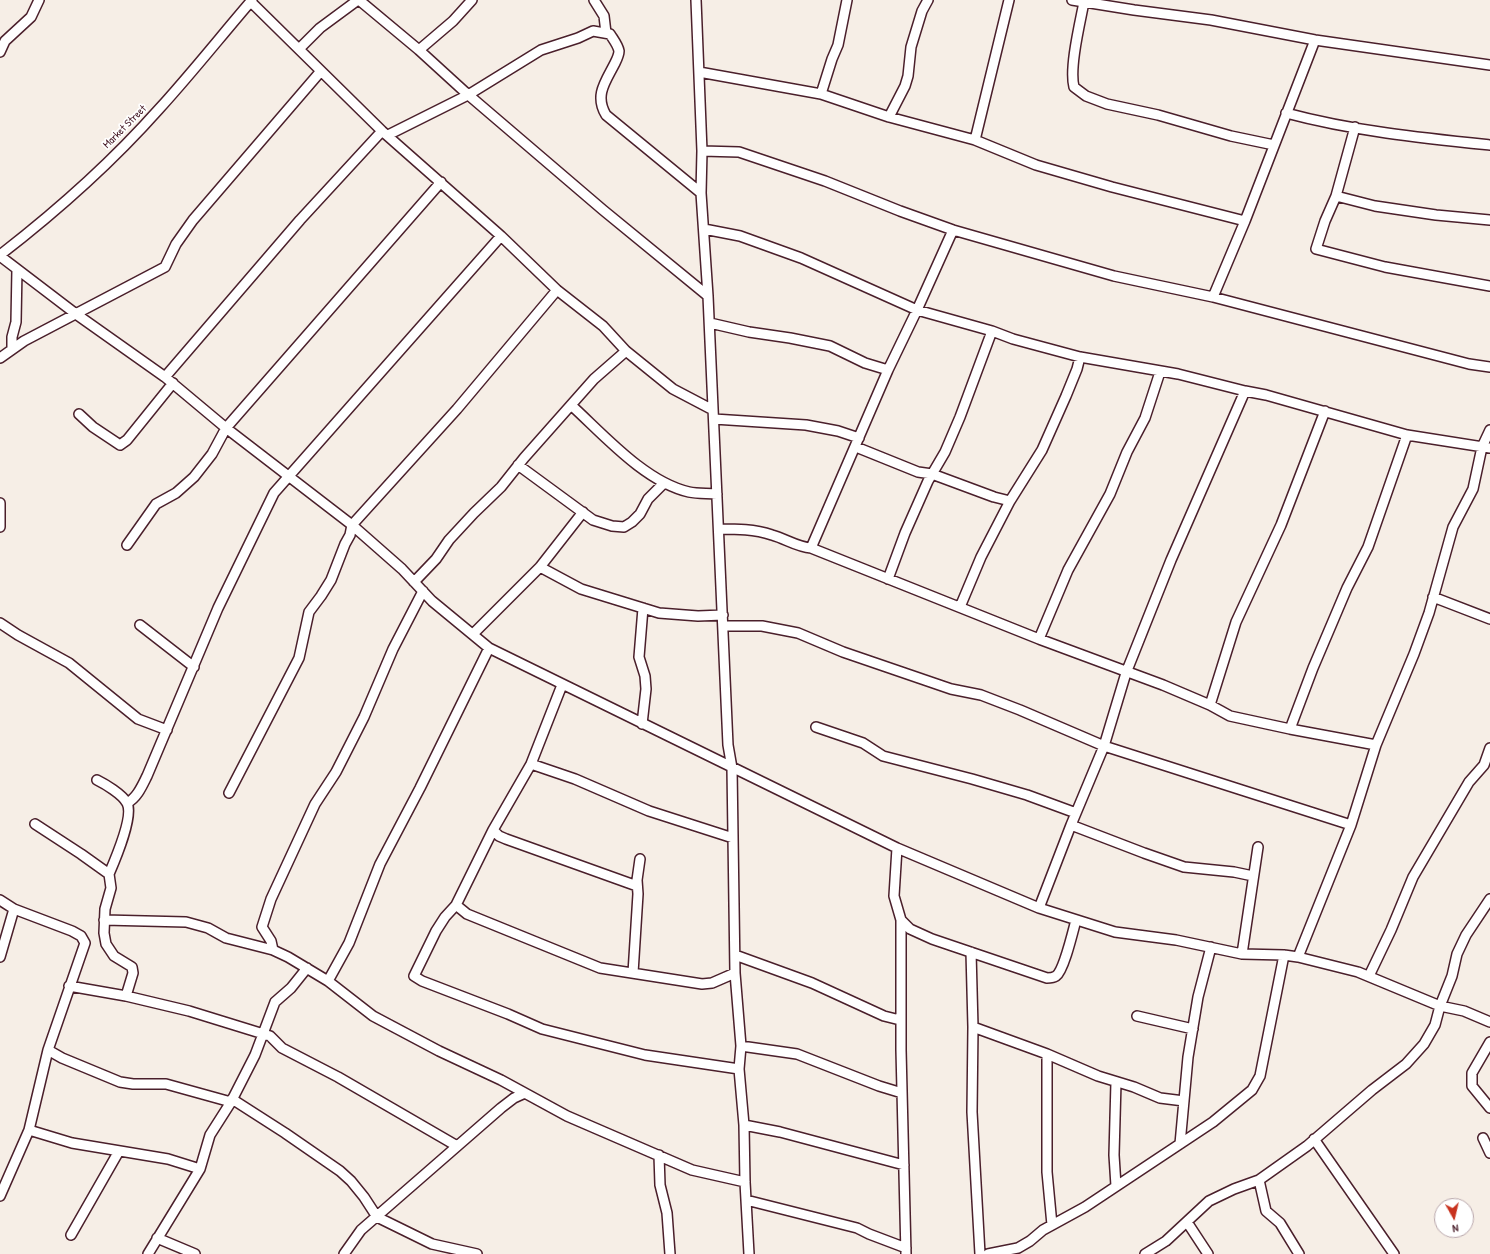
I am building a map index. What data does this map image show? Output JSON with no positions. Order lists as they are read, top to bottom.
{
  "streets": {
    "street": ["Market Street"]
  },
  "north": "bottom"
}
